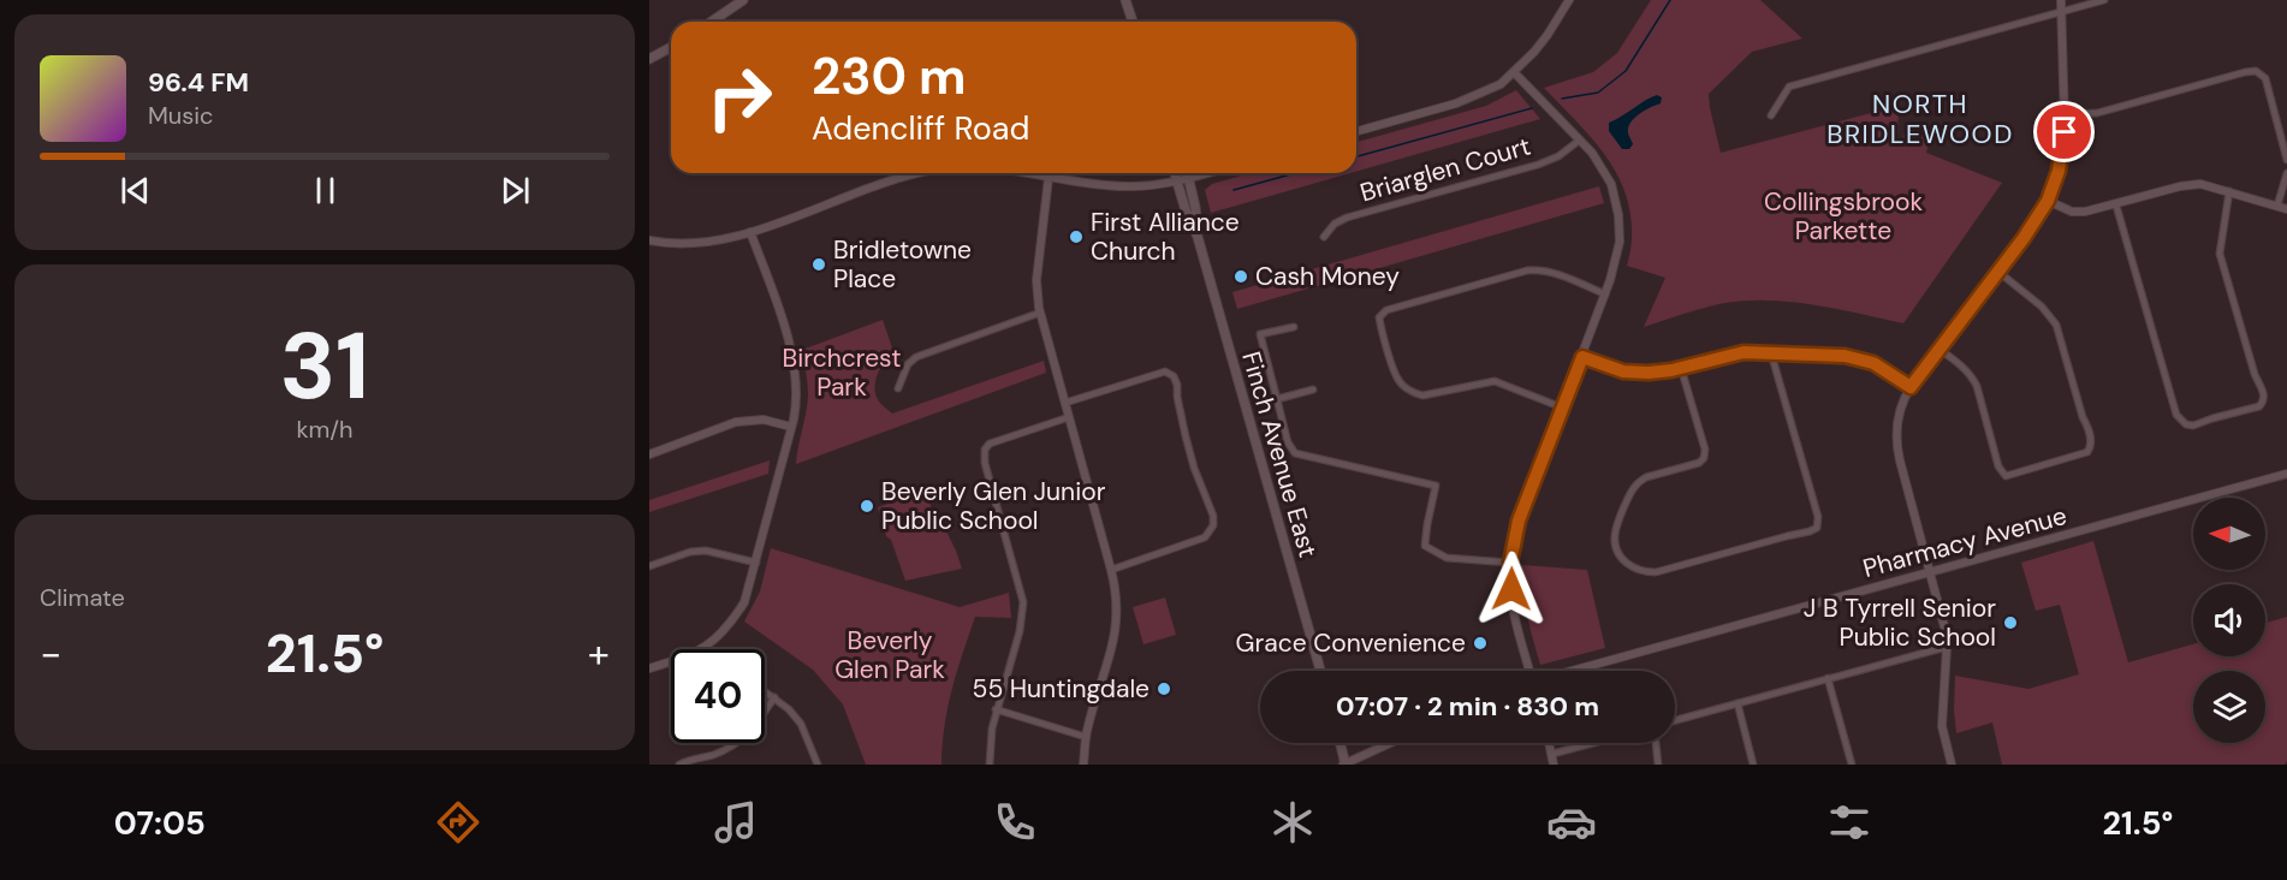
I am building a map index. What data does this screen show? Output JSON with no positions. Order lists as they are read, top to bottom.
{
  "streets": {
    "main road": ["Finch Avenue East"],
    "street": ["Briarglen Court", "Pharmacy Avenue"]
  },
  "districts": ["NORTH BRIDLEWOOD"],
  "parks": ["Collingsbrook Parkette", "Birchcrest Park", "Beverly Glen Park"],
  "places": [
    "First Alliance Church",
    "Bridletowne Place",
    "Cash Money",
    "Beverly Glen Junior Public School",
    "J B Tyrrell Senior Public School",
    "Grace Convenience",
    "55 Huntingdale"
  ],
  "north": "left",
  "page": {
    "turn": ["230 m", "Adencliff Road"],
    "song": ["96.4 FM", "Music"],
    "tile": [
      ["31", "km/h"],
      "Climate"
    ],
    "heat": ["−", "21.5°", "+"],
    "limit": "40",
    "trip": "07:07 · 2 min · 830 m",
    "tabs": ["07:05", "21.5°"]
  }
}
